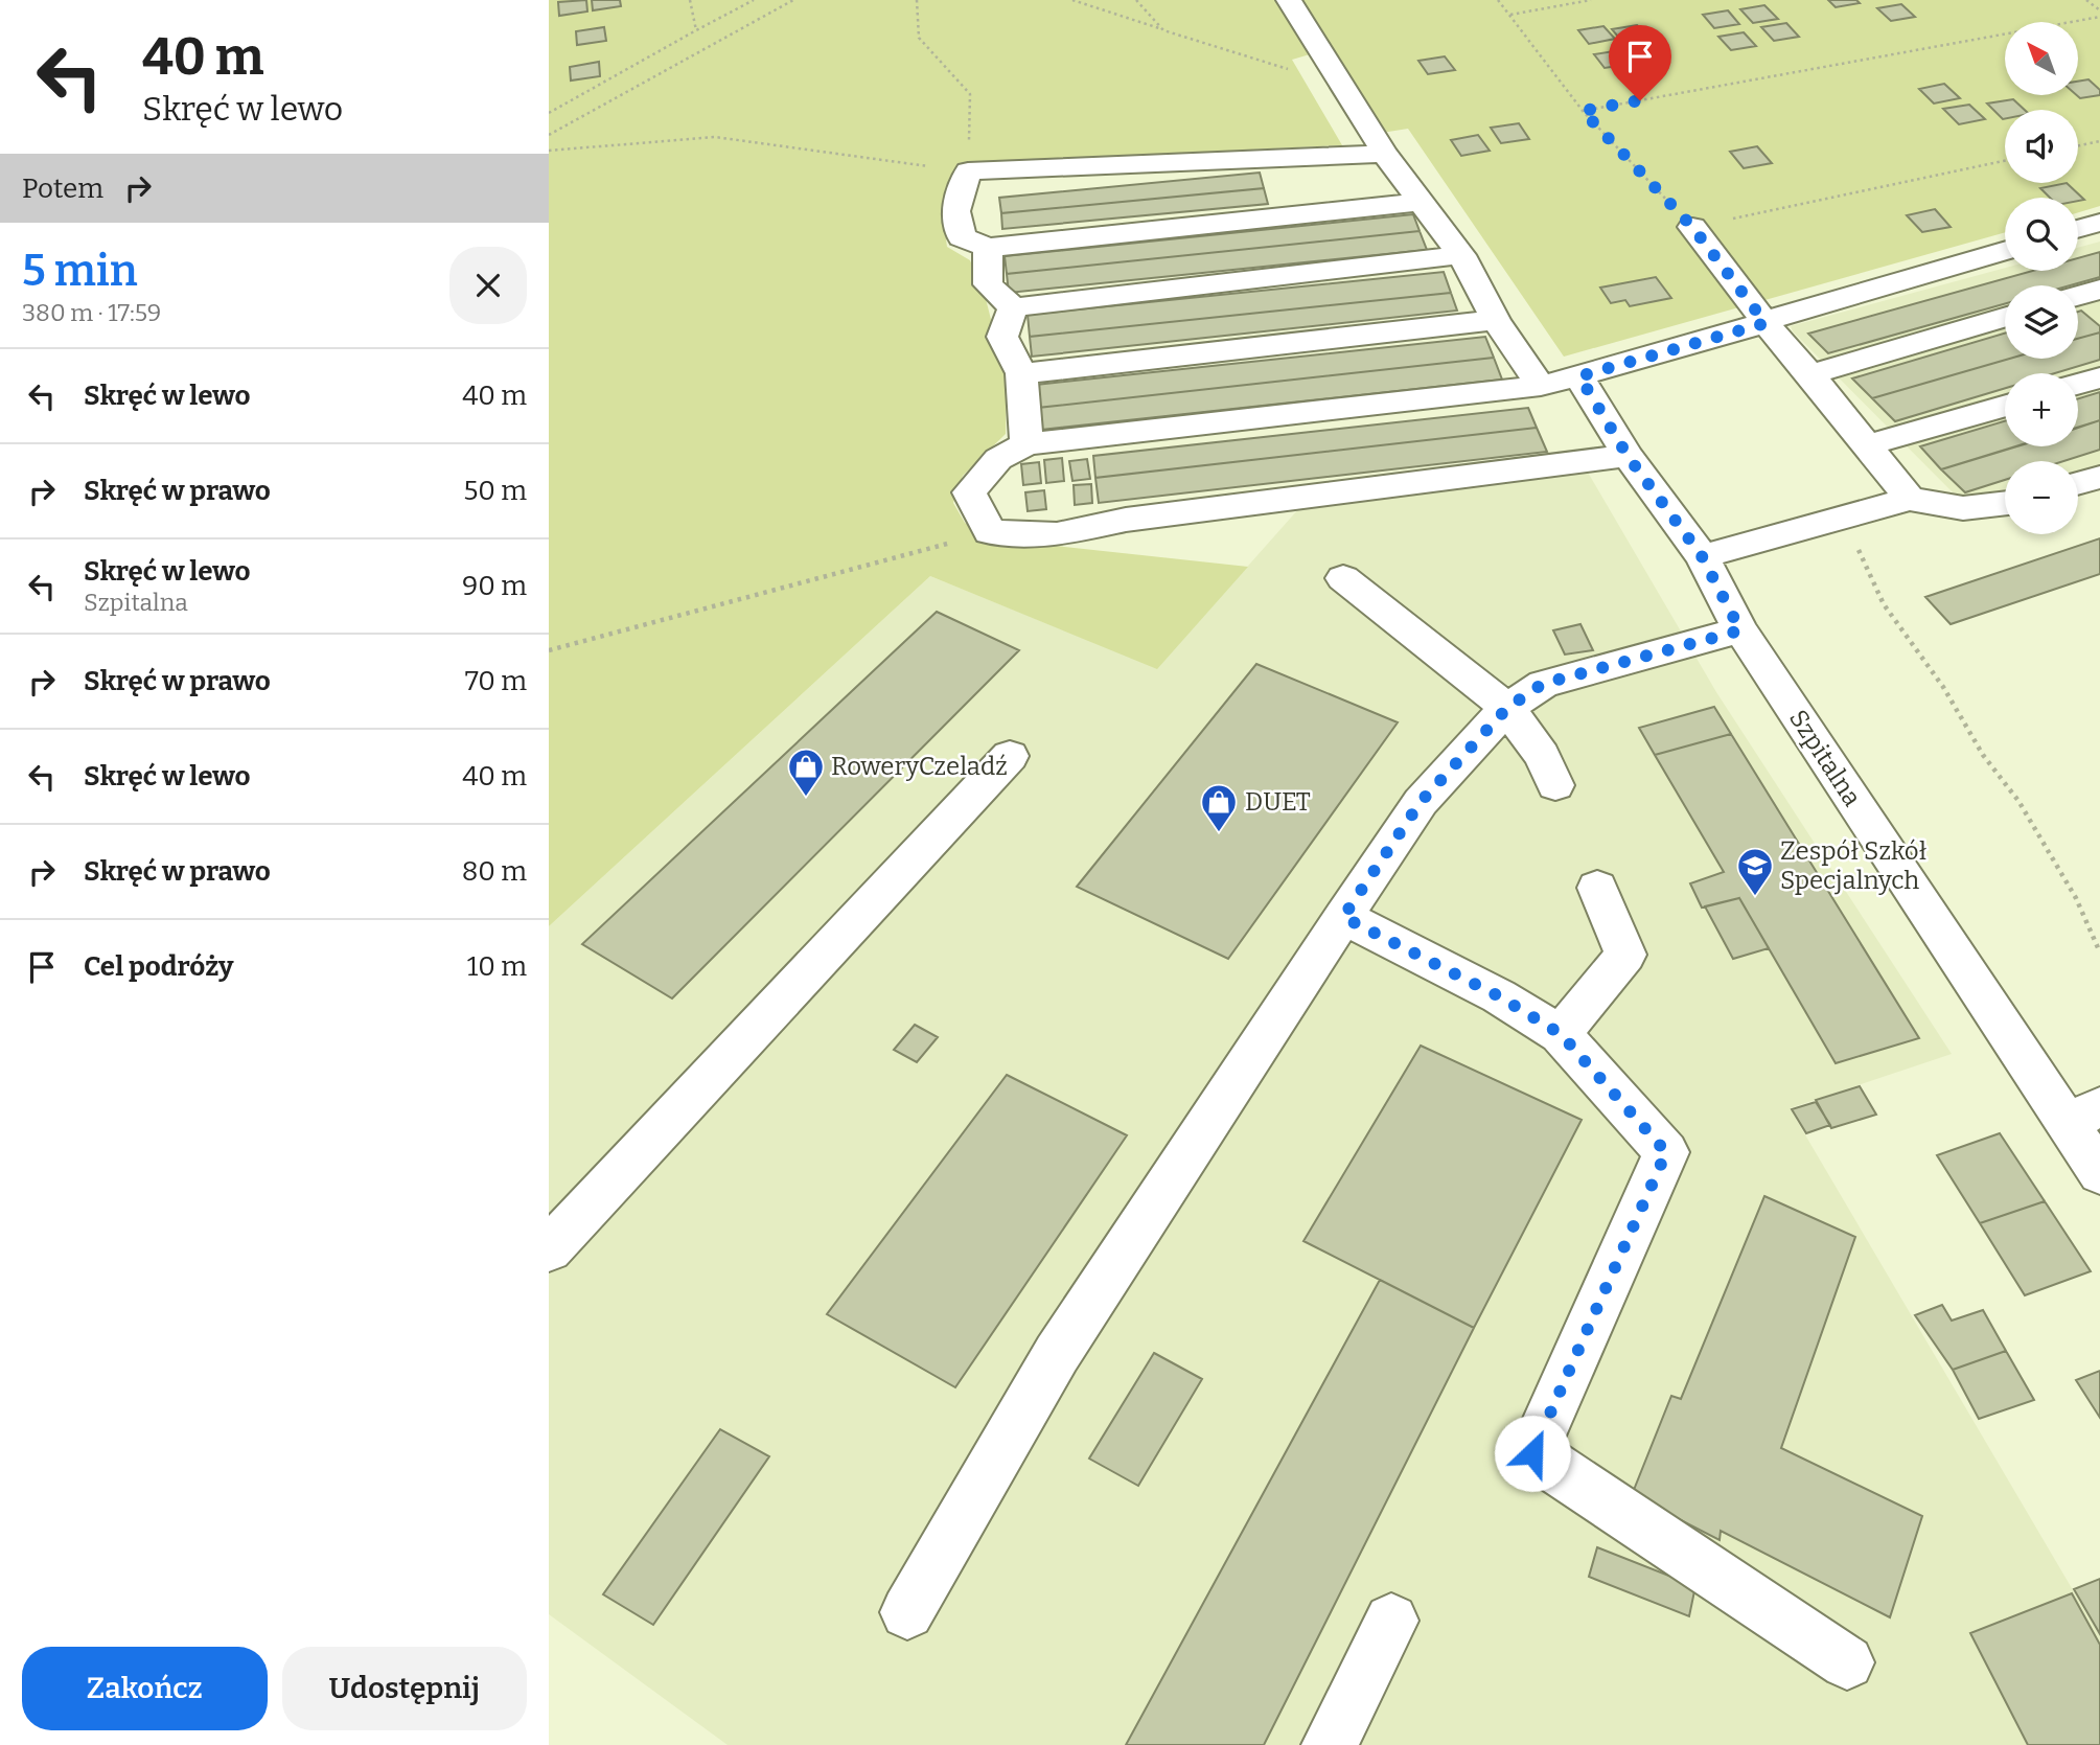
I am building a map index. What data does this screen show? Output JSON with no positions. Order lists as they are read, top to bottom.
{
  "streets": {
    "street": ["Szpitalna"]
  },
  "places": {
    "shop": ["RoweryCzeladź", "DUET"],
    "school or university": ["Zespół Szkół Specjalnych"]
  },
  "north": "top left",
  "page": {
    "turn": ["40 m", "Skręć w lewo"],
    "map_buttons": ["+", "−"],
    "then": "Potem",
    "heading": ["5 min", "380 m · 17:59"],
    "list": [
      {
        "name": "Skręć w lewo",
        "value": "40 m"
      },
      {
        "name": "Skręć w prawo",
        "value": "50 m"
      },
      {
        "name": "Skręć w lewo",
        "note": "Szpitalna",
        "value": "90 m"
      },
      {
        "name": "Skręć w prawo",
        "value": "70 m"
      },
      {
        "name": "Skręć w lewo",
        "value": "40 m"
      },
      {
        "name": "Skręć w prawo",
        "value": "80 m"
      },
      {
        "name": "Cel podróży",
        "value": "10 m"
      }
    ],
    "buttons": ["Zakończ", "Udostępnij"]
  }
}
